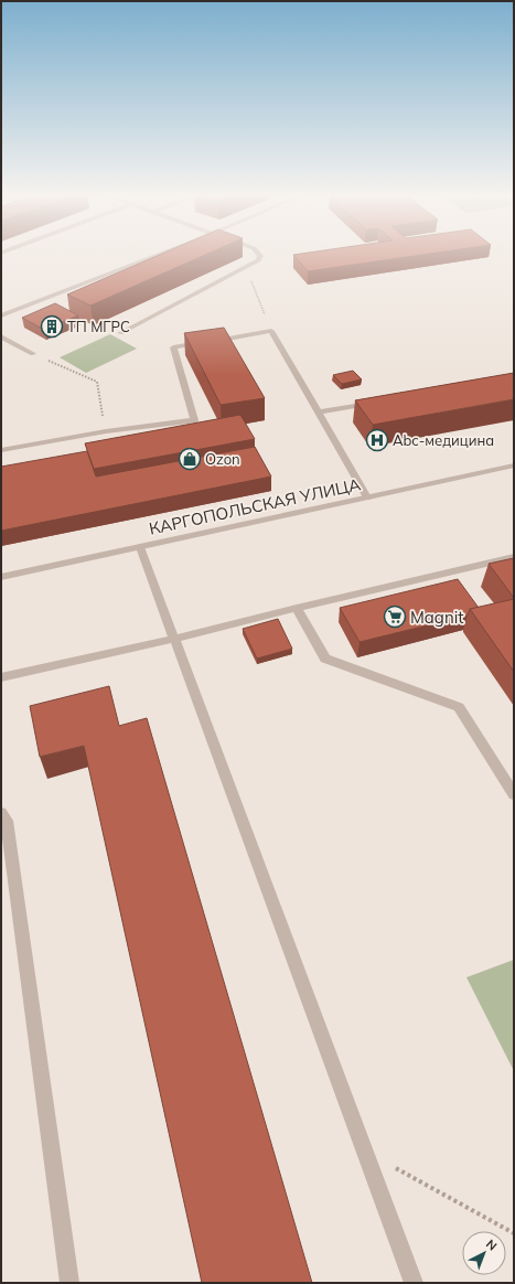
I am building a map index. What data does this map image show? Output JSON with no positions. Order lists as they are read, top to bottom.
{
  "streets": {
    "street": ["КАРГОПОЛЬСКАЯ УЛИЦА"]
  },
  "places": {
    "building": ["ТП МГРС"],
    "hospital": ["Abc-медицина"],
    "shop": ["Ozon"],
    "supermarket": ["Magnit"]
  },
  "north": "top right"
}
